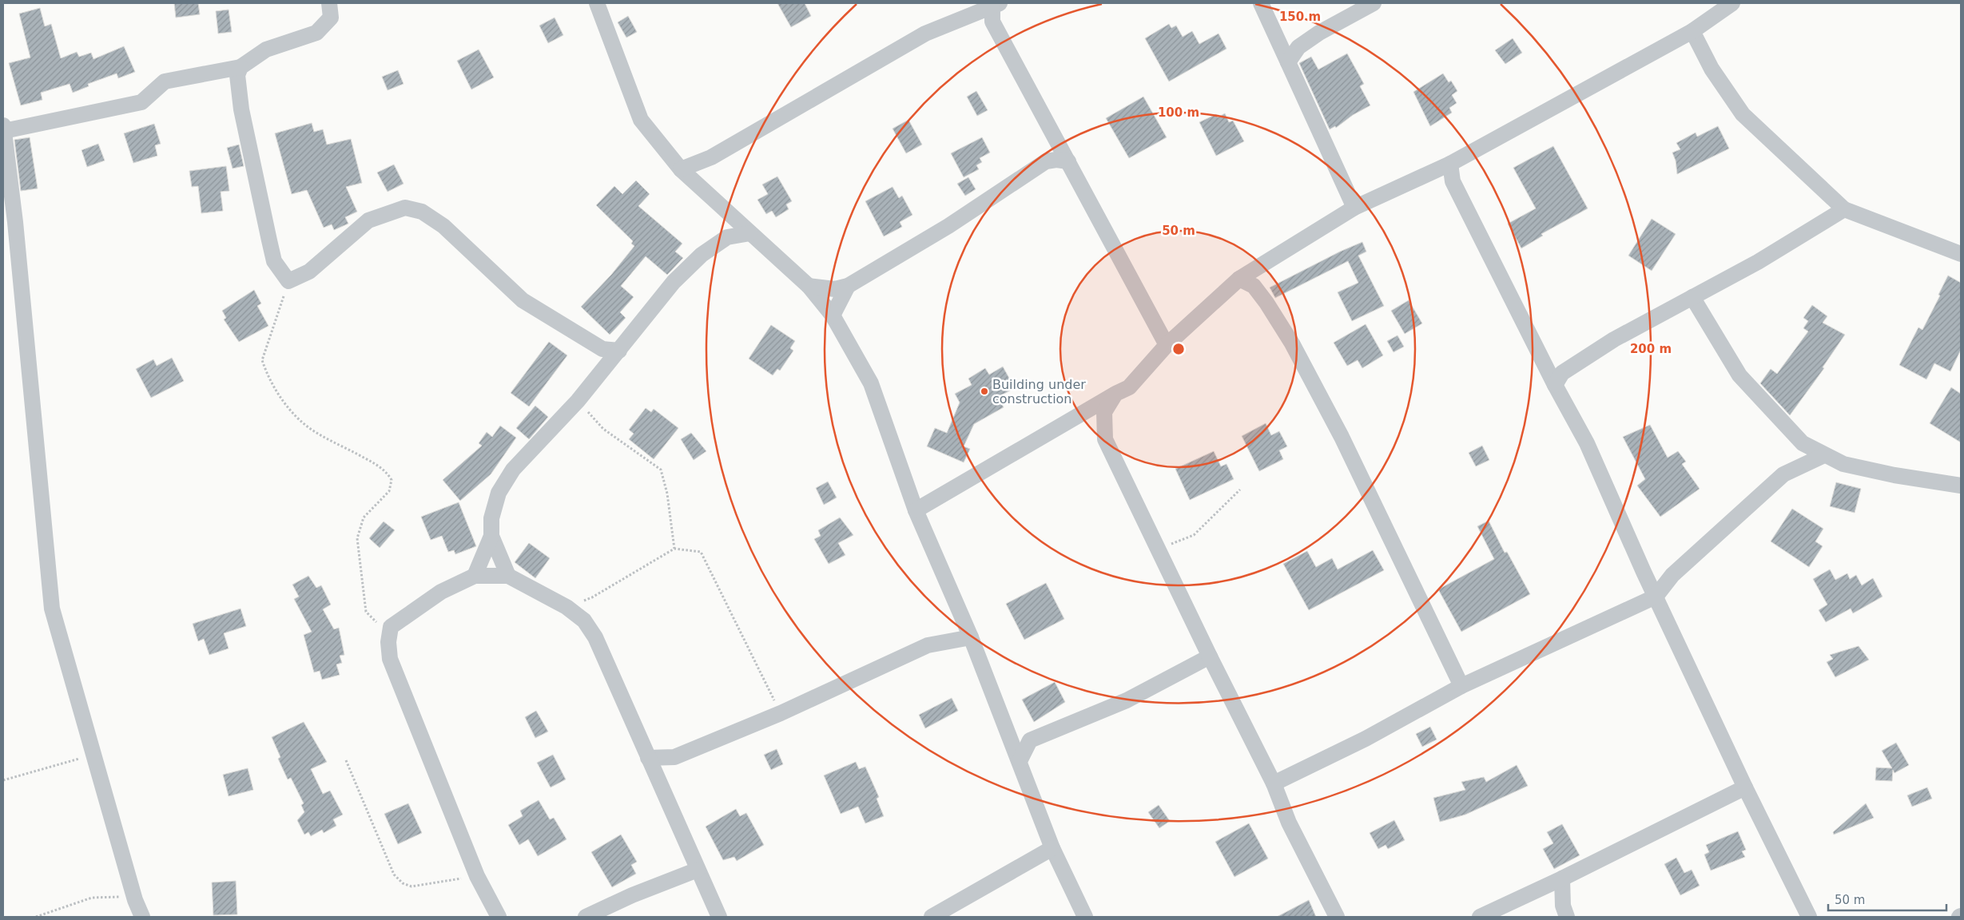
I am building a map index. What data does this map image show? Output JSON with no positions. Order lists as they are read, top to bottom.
{
  "places": ["Building under construction"],
  "scale_bar": "50 m",
  "rings": [
    "150 m",
    "100 m",
    "50 m",
    "200 m"
  ]
}
